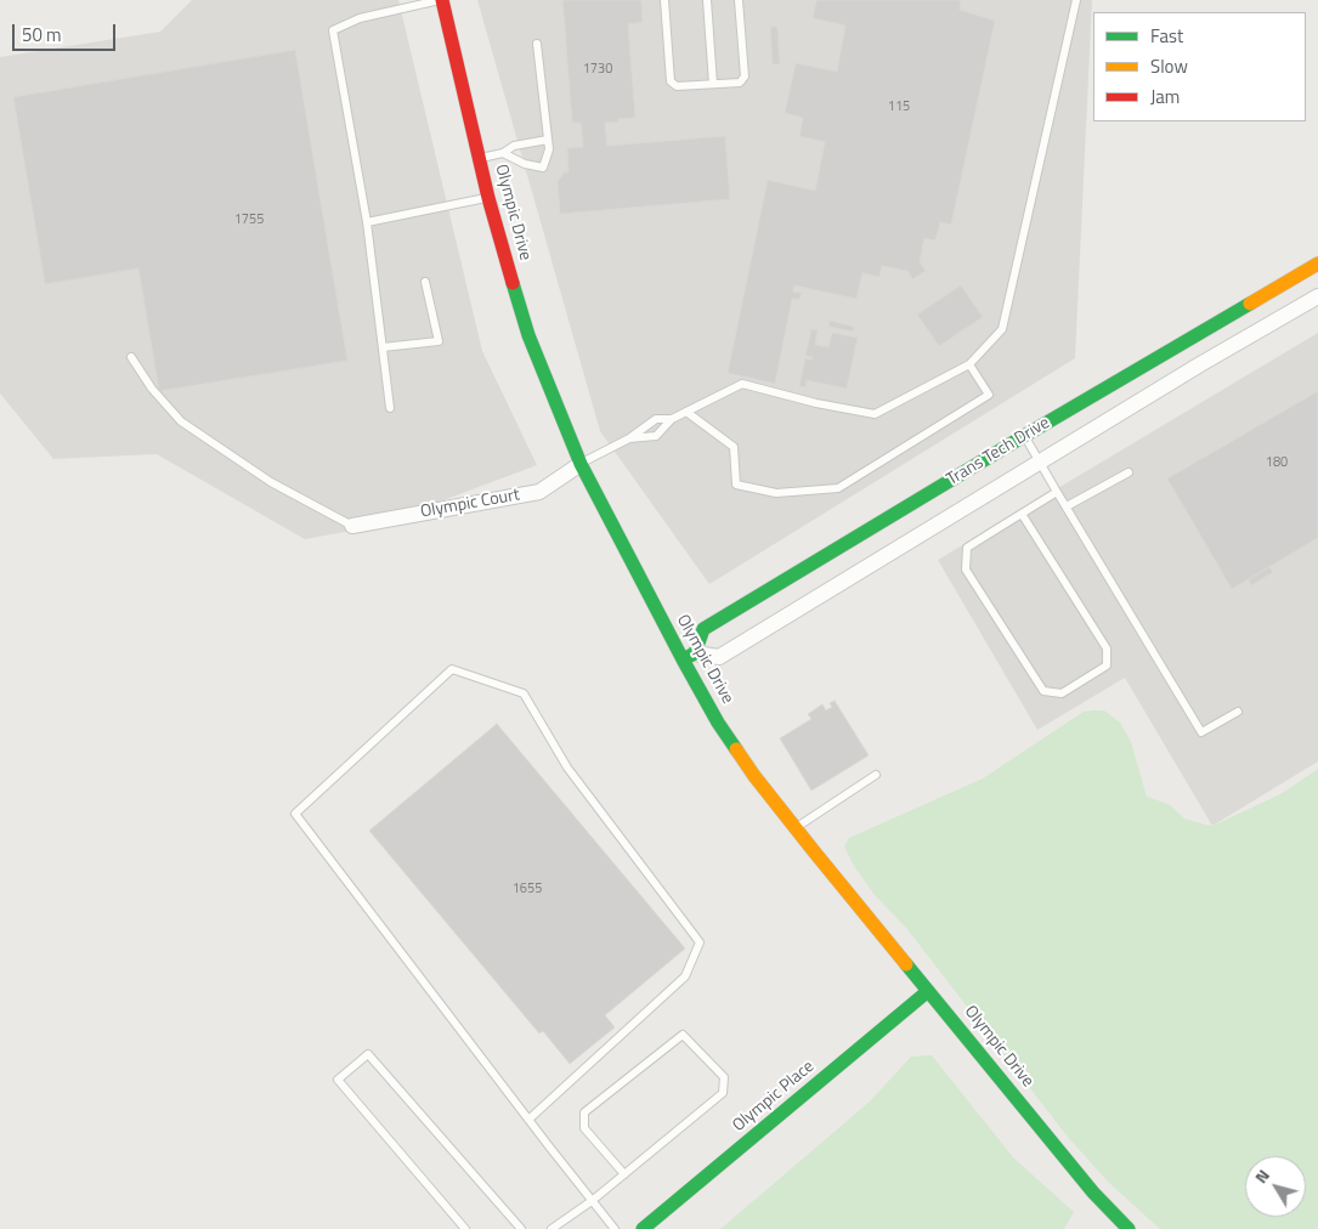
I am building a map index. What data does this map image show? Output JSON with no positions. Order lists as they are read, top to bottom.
{
  "streets": {
    "street": [
      "Olympic Drive",
      "Trans Tech Drive",
      "Olympic Court",
      "Olympic Place"
    ]
  },
  "crossings": [
    ["Olympic Drive", "Trans Tech Drive"],
    ["Olympic Drive", "Olympic Court"],
    ["Olympic Drive", "Olympic Place"]
  ],
  "house_numbers": [
    "1730",
    "115",
    "1755",
    "180",
    "1655"
  ],
  "legend": ["Fast", "Slow", "Jam"],
  "scale_bar": "50 m",
  "north": "top left"
}
